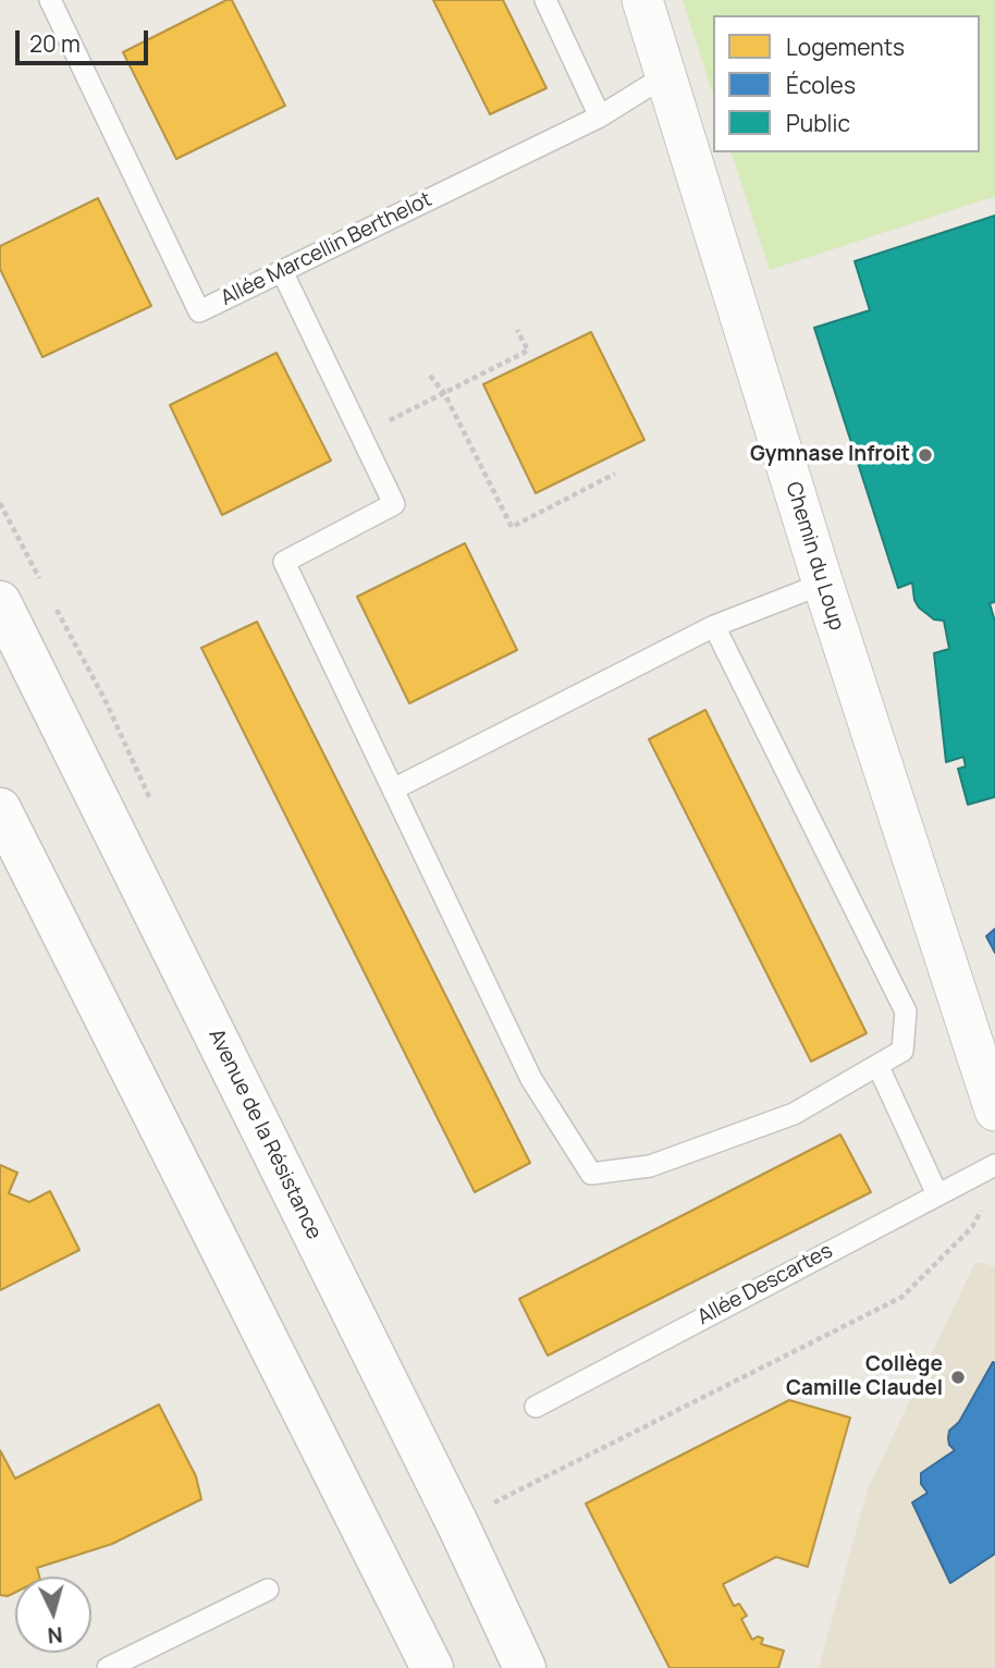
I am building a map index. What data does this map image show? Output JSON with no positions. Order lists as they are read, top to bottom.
{
  "streets": {
    "main road": ["Avenue de la Résistance"],
    "street": ["Chemin du Loup"],
    "lane": ["Allée Marcellin Berthelot", "Allée Descartes"]
  },
  "crossings": [
    ["Allée Marcellin Berthelot", "Chemin du Loup"]
  ],
  "places": ["Gymnase Infroit", "Collège Camille Claudel"],
  "legend": ["Logements", "Écoles", "Public"],
  "scale_bar": "20 m",
  "north": "bottom"
}
